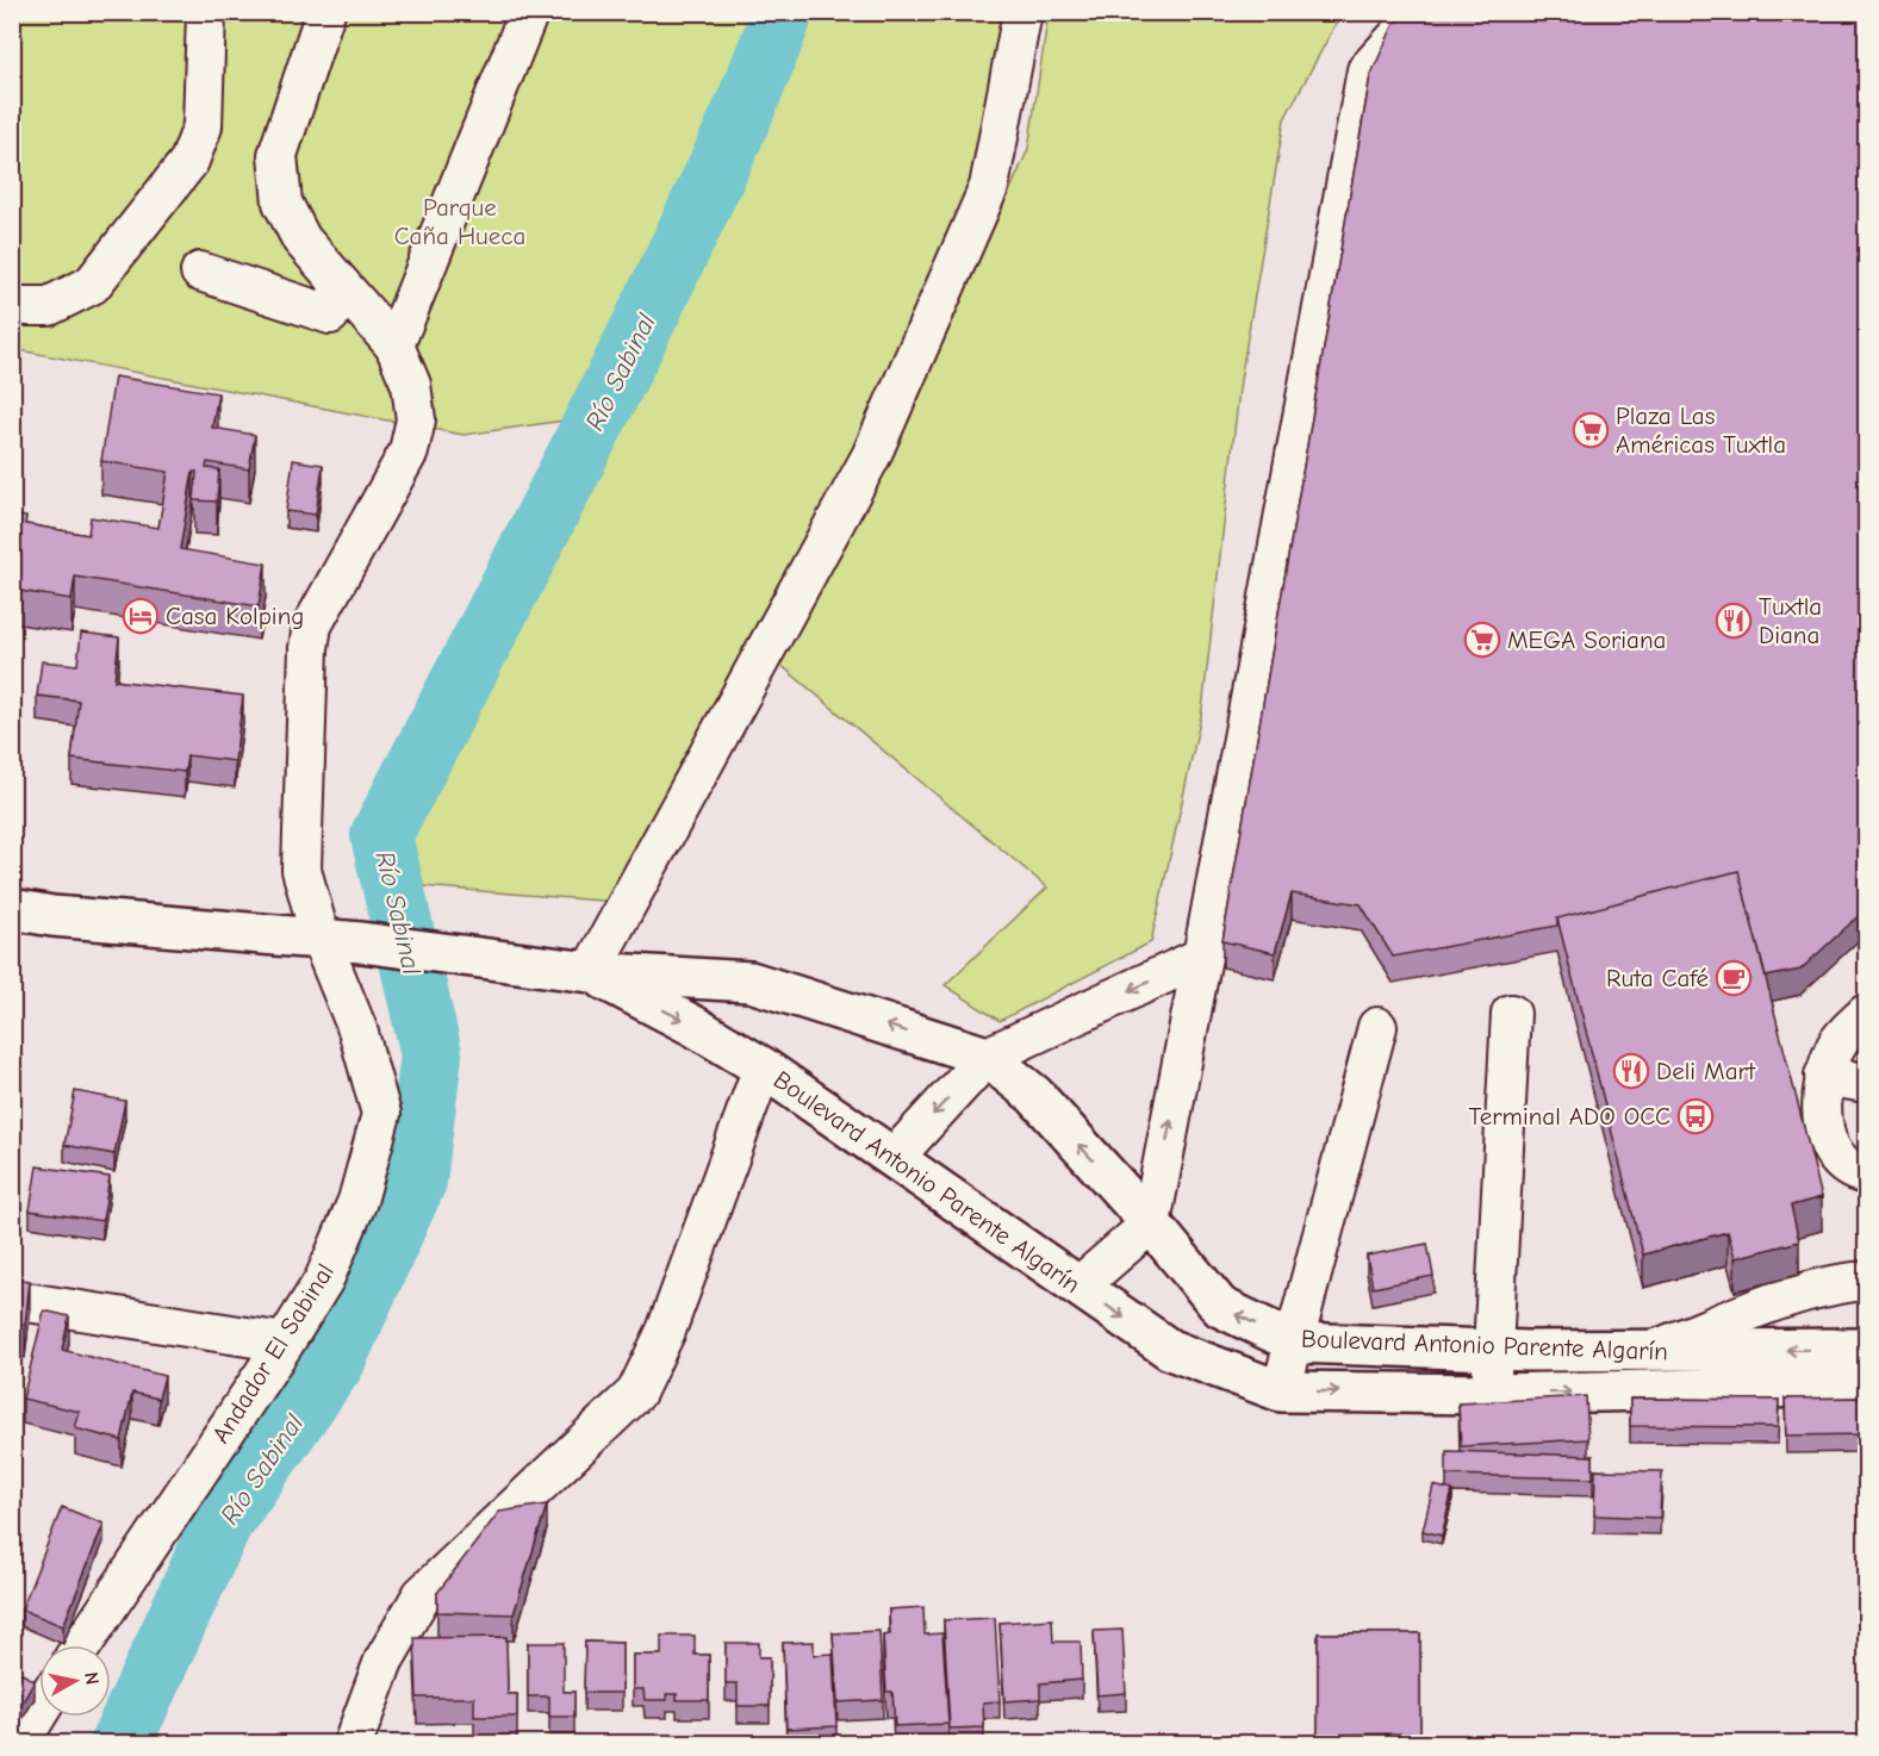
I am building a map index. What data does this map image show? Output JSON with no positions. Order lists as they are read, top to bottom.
{
  "streets": {
    "main road": ["Boulevard Antonio Parente Algarín"],
    "street": ["Andador El Sabinal"]
  },
  "crossings": [
    ["Boulevard Antonio Parente Algarín", "Andador El Sabinal"]
  ],
  "water": ["Río Sabinal"],
  "parks": ["Parque Caña Hueca"],
  "places": {
    "supermarket": ["Plaza Las Américas Tuxtla", "MEGA Soriana"],
    "hotel": ["Casa Kolping"],
    "restaurant": ["Tuxtla Diana", "Deli Mart"],
    "cafe": ["Ruta Café"],
    "bus stop": ["Terminal ADO OCC"]
  },
  "north": "right"
}
